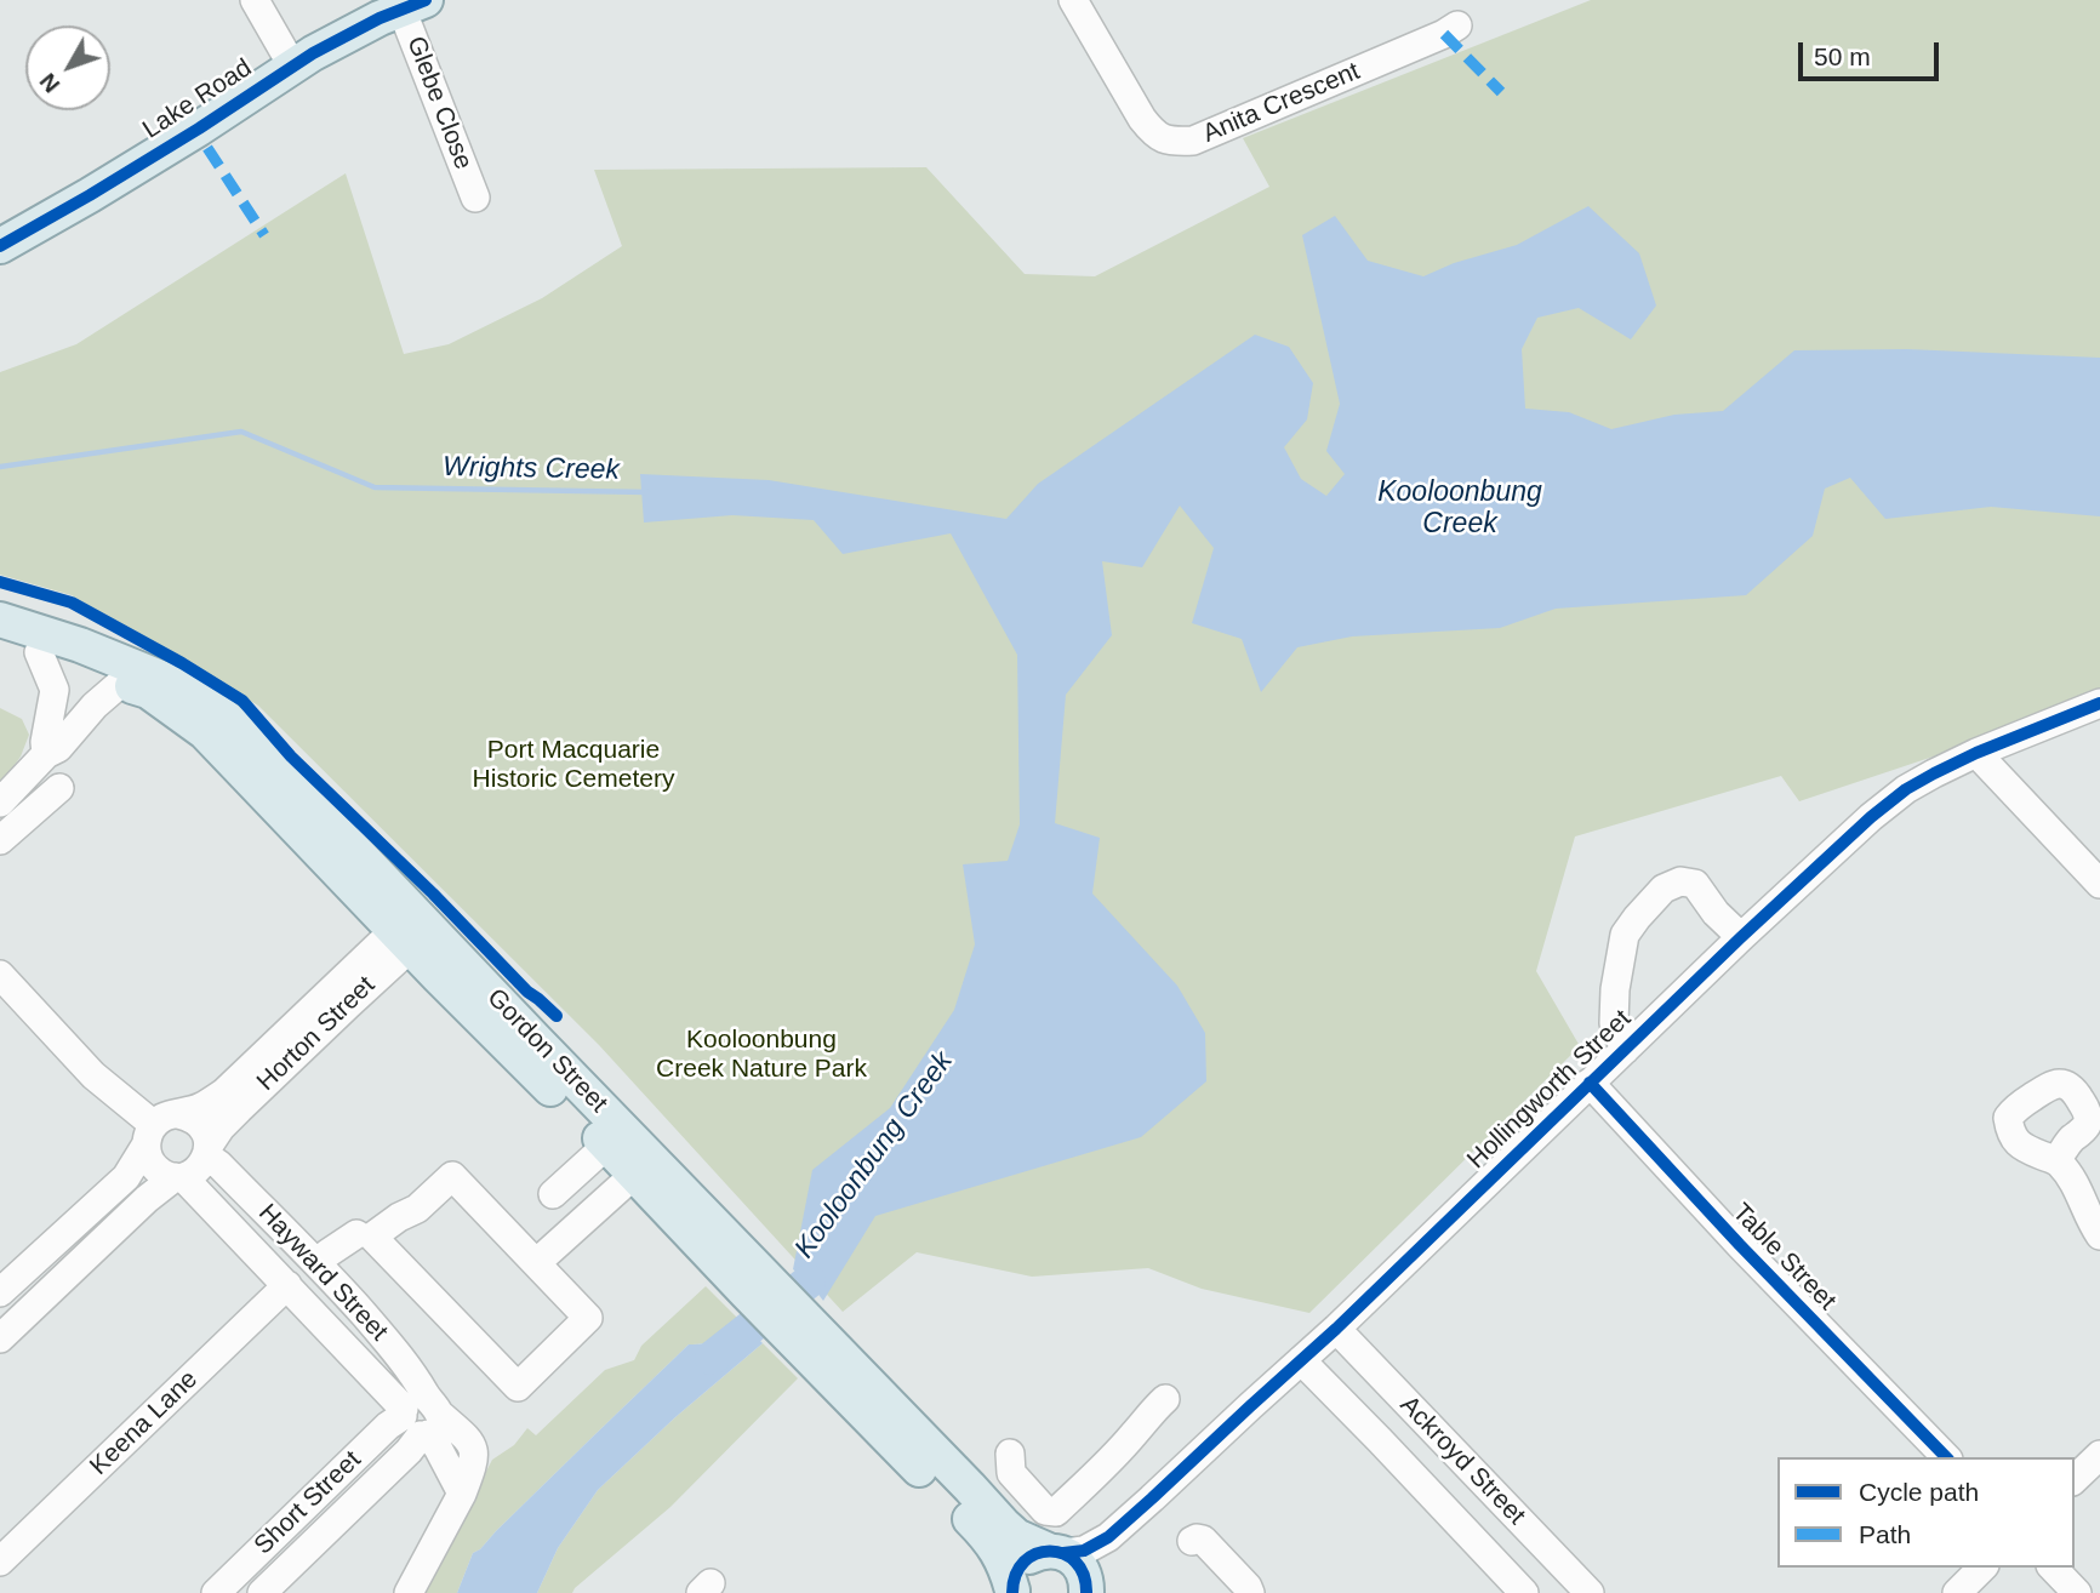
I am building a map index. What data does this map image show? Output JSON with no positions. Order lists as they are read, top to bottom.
{
  "streets": {
    "main road": ["Lake Road", "Gordon Street"],
    "street": [
      "Glebe Close",
      "Anita Crescent",
      "Horton Street",
      "Hollingworth Street",
      "Table Street",
      "Hayward Street",
      "Keena Lane",
      "Ackroyd Street",
      "Short Street"
    ]
  },
  "crossings": [
    ["Lake Road", "Glebe Close"],
    ["Horton Street", "Gordon Street"],
    ["Horton Street", "Hayward Street"],
    ["Gordon Street", "Hollingworth Street"],
    ["Hollingworth Street", "Table Street"],
    ["Hollingworth Street", "Ackroyd Street"],
    ["Hayward Street", "Keena Lane"],
    ["Hayward Street", "Short Street"]
  ],
  "water": ["Wrights Creek", "Kooloonbung Creek"],
  "parks": ["Port Macquarie Historic Cemetery", "Kooloonbung Creek Nature Park"],
  "legend": ["Cycle path", "Path"],
  "scale_bar": "50 m",
  "north": "bottom left"
}
